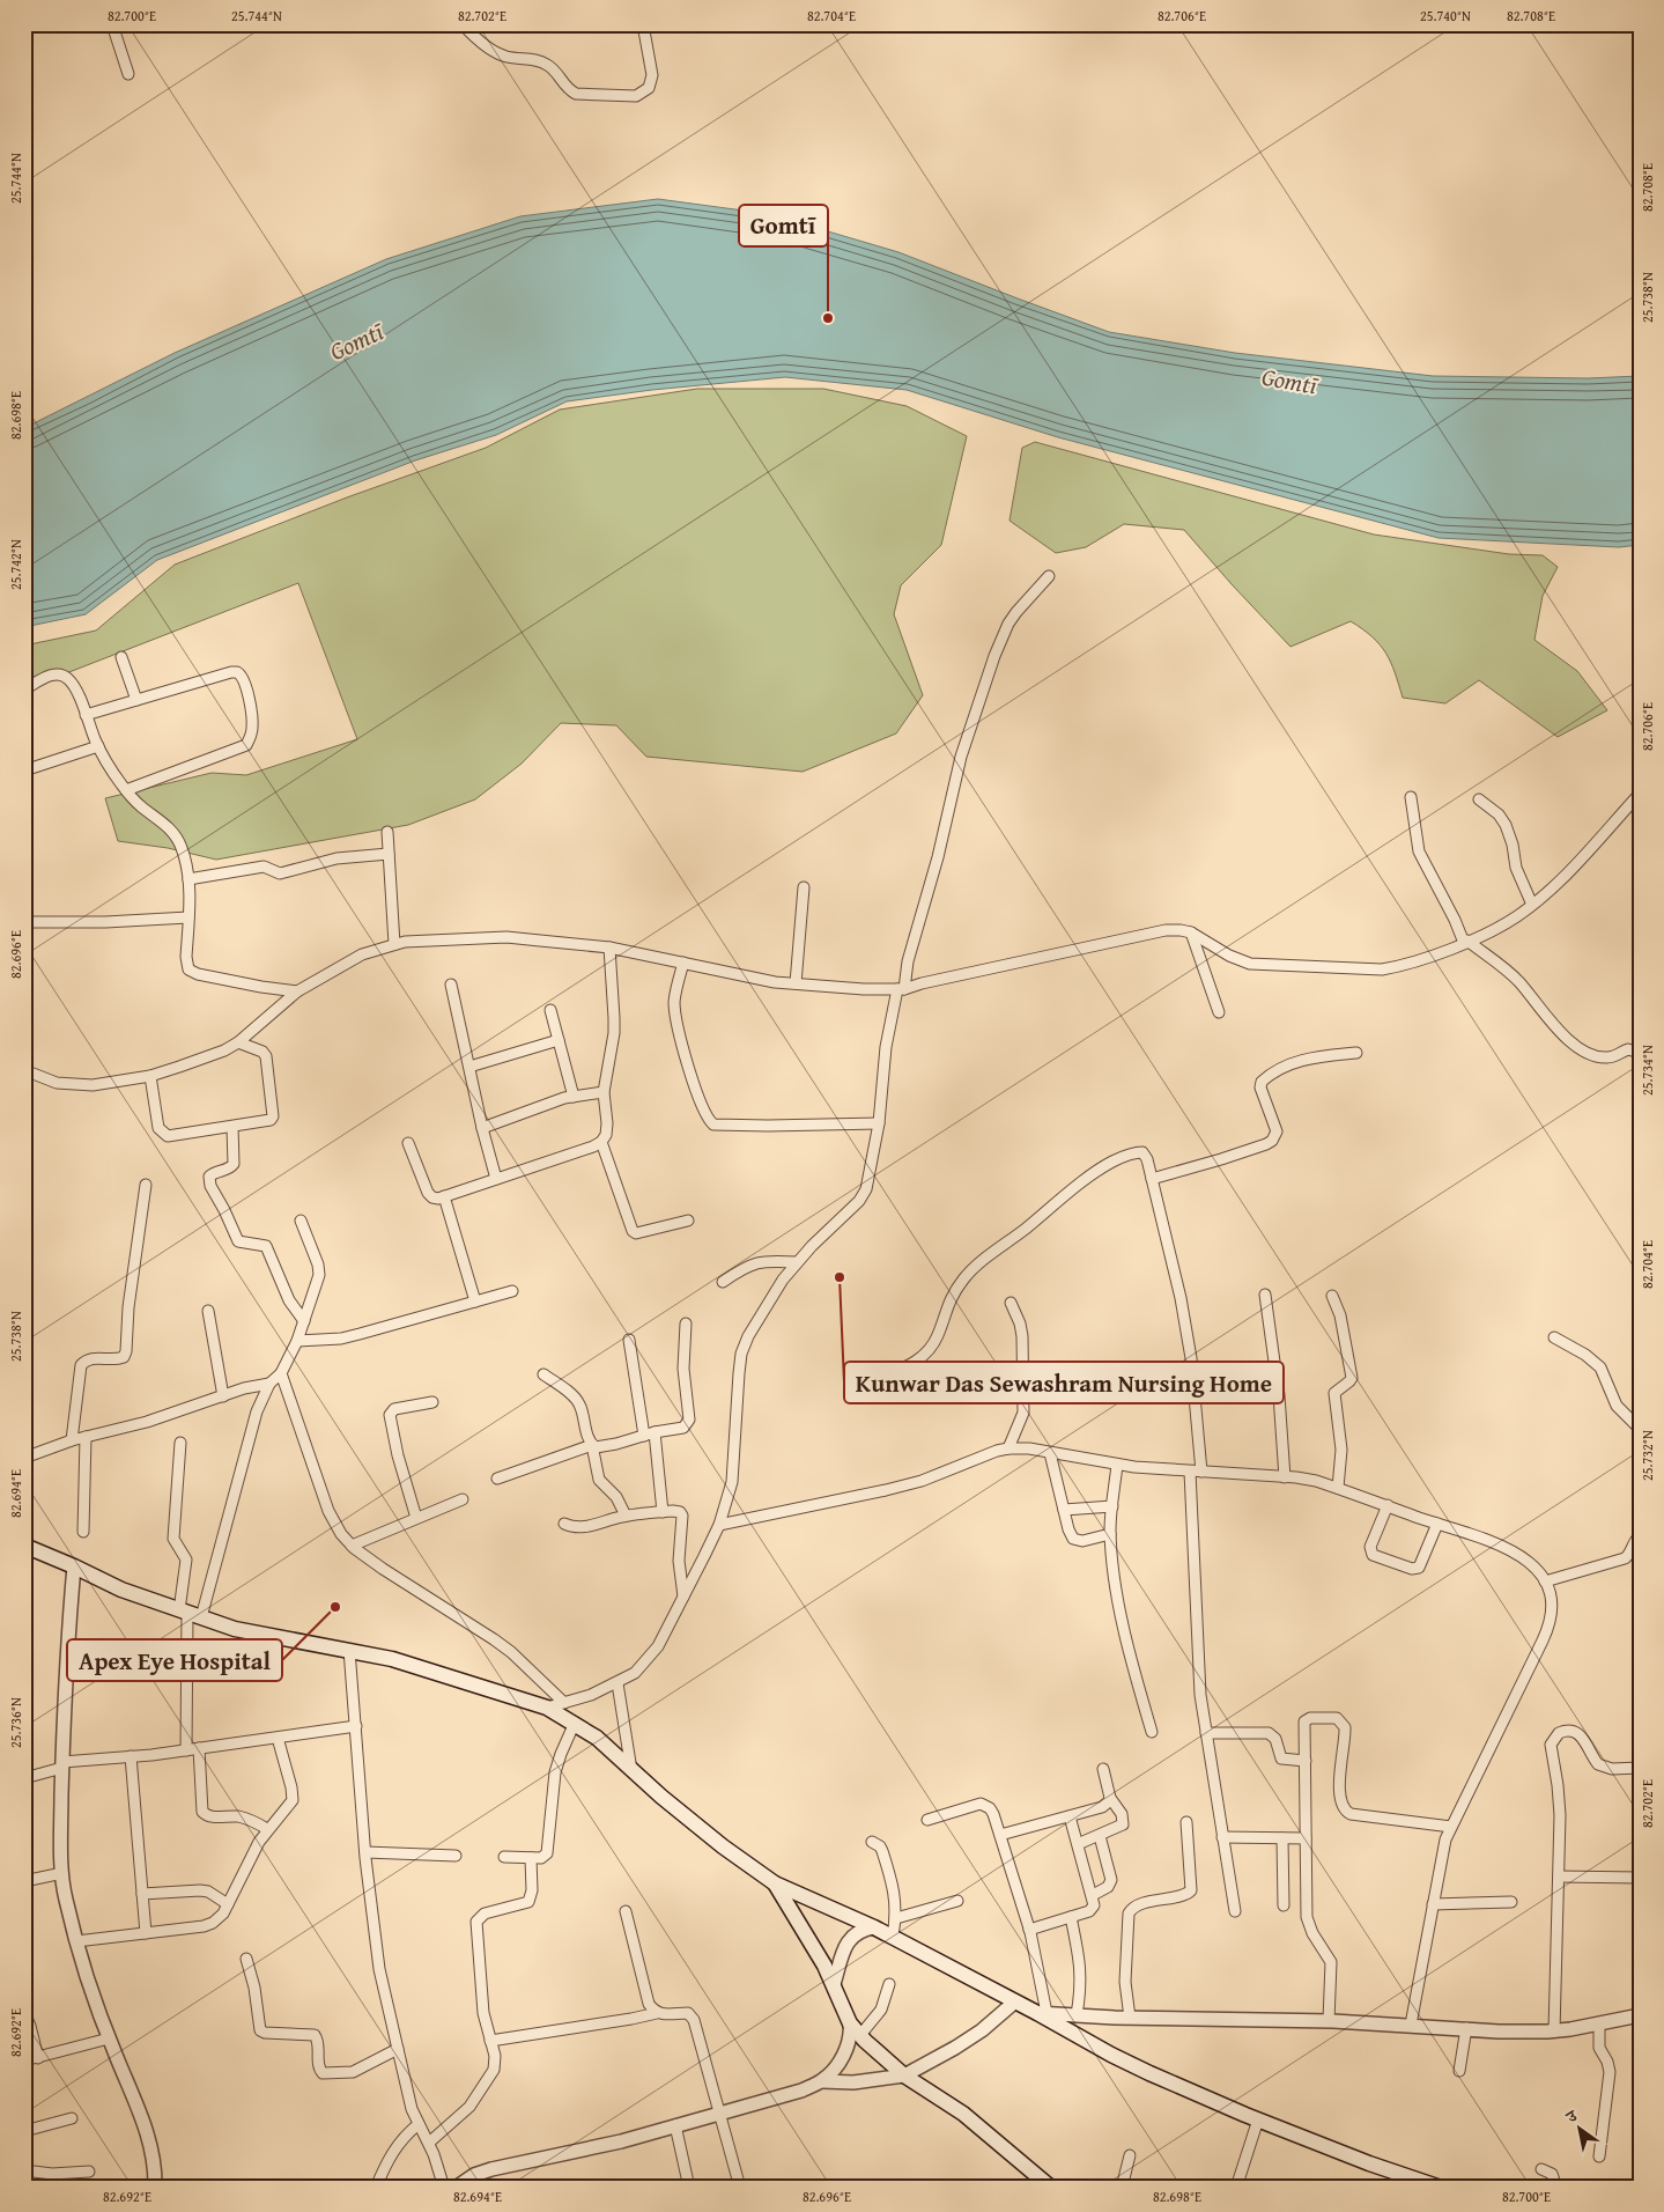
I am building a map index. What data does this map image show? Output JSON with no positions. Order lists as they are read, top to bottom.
{
  "water": ["Gomtī"],
  "places": ["Gomtī", "Kunwar Das Sewashram Nursing Home", "Apex Eye Hospital"],
  "north": "top left",
  "coordinates": [
    "82.700°E",
    "25.744°N",
    "82.702°E",
    "82.704°E",
    "82.706°E",
    "25.740°N",
    "82.708°E",
    "25.738°N",
    "82.698°E",
    "25.742°N",
    "82.696°E",
    "25.734°N",
    "25.732°N",
    "82.694°E",
    "25.736°N",
    "82.692°E"
  ]
}
